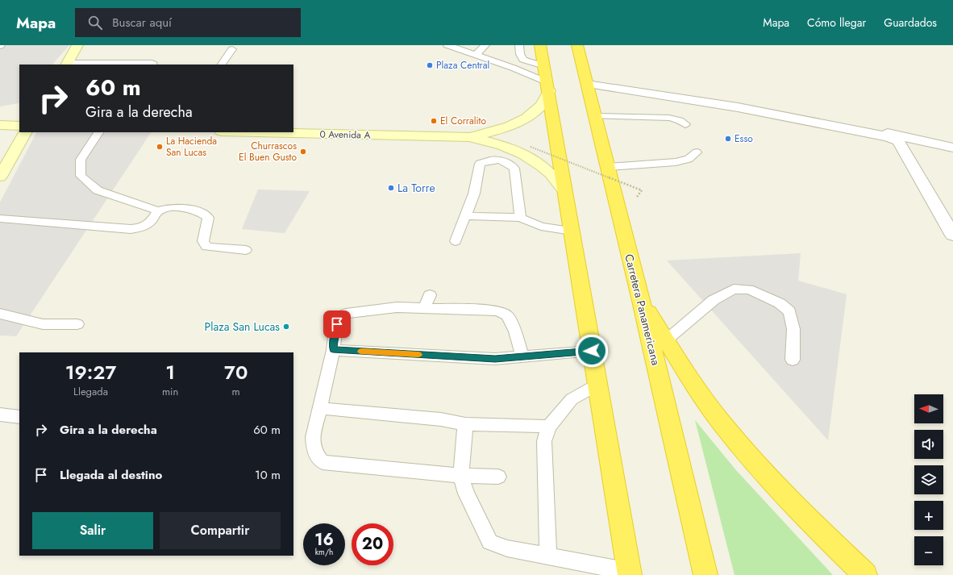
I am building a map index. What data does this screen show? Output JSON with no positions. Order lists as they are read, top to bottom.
{
  "streets": {
    "highway": ["Carretera Panamericana"],
    "street": ["0 Avenida A"]
  },
  "places": [
    "Plaza Central",
    "El Corralito",
    "Esso",
    "La Hacienda San Lucas",
    "Churrascos El Buen Gusto",
    "La Torre",
    "Plaza San Lucas"
  ],
  "north": "left",
  "page": {
    "header": "Mapa",
    "search": "Buscar aquí",
    "nav": ["Mapa", "Cómo llegar", "Guardados"],
    "turn": ["60 m", "Gira a la derecha"],
    "eta": [
      "19:27",
      "Llegada",
      "1",
      "min",
      "70",
      "m"
    ],
    "map_buttons": ["+", "−"],
    "list": [
      {
        "name": "Gira a la derecha",
        "value": "60 m"
      },
      {
        "name": "Llegada al destino",
        "value": "10 m"
      }
    ],
    "buttons": ["Salir", "Compartir"],
    "speed": "16 km/h",
    "limit": "20"
  }
}
